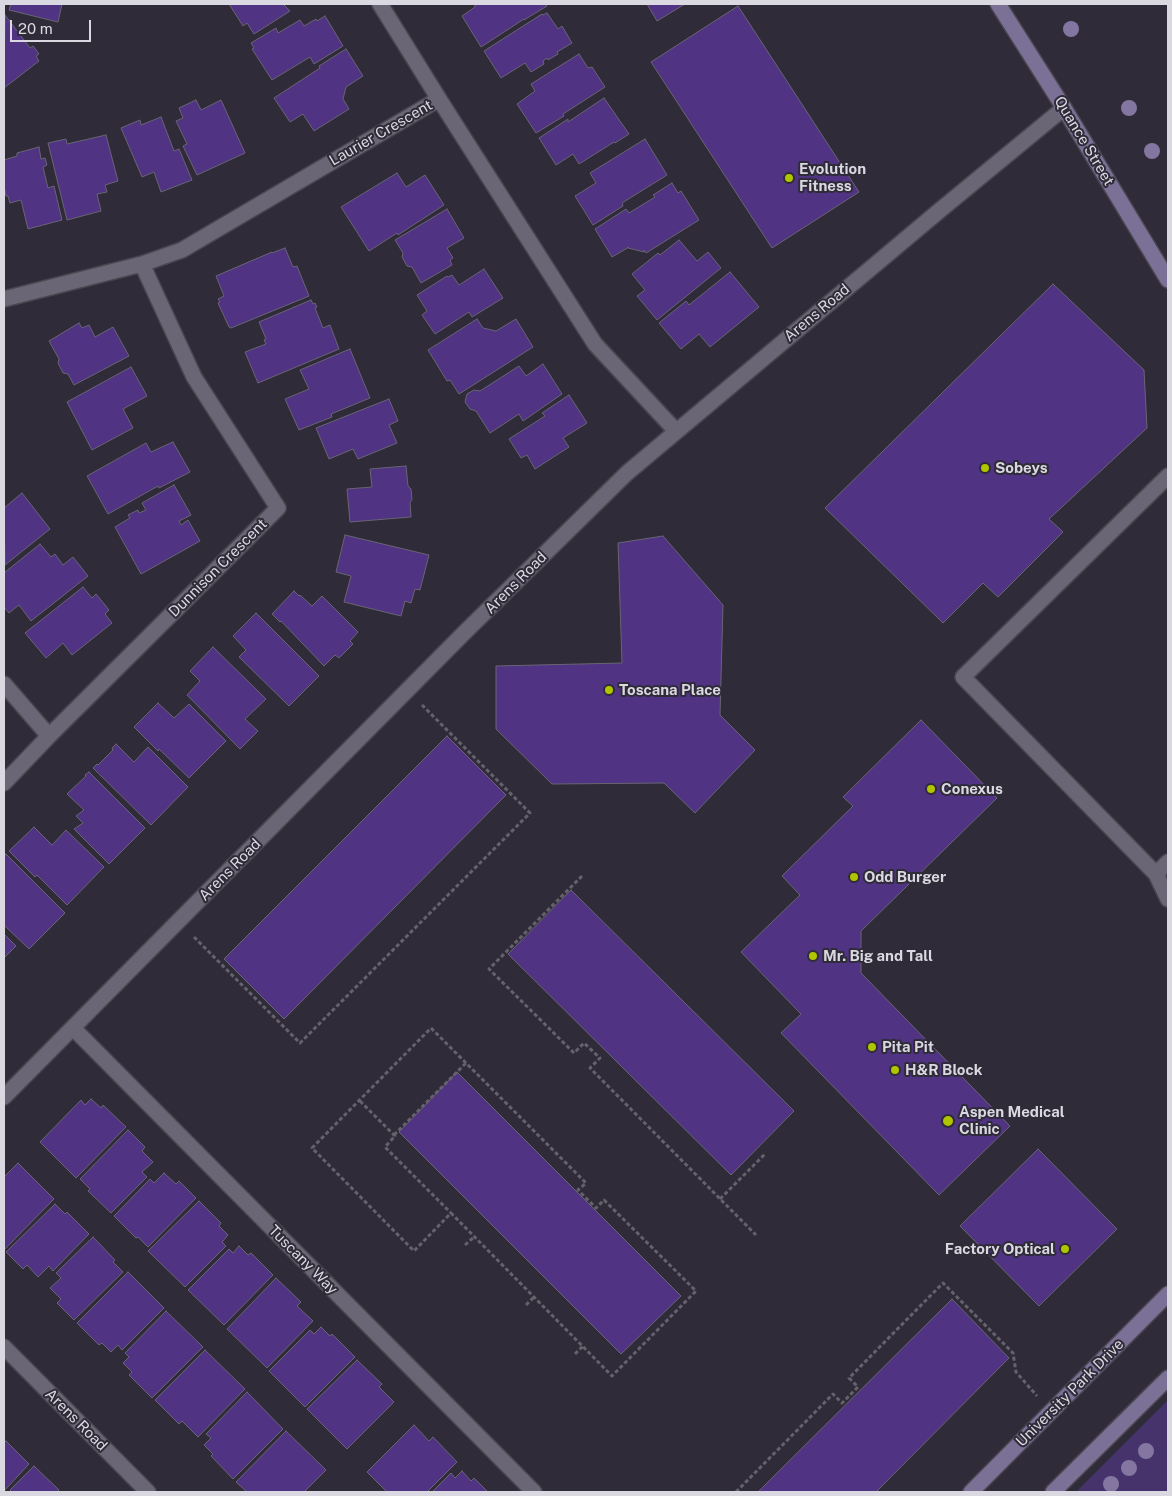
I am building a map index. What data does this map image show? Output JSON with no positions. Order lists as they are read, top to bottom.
{
  "streets": {
    "street": [
      "Laurier Crescent",
      "Quance Street",
      "Arens Road",
      "Dunnison Crescent",
      "Tuscany Way",
      "University Park Drive"
    ]
  },
  "crossings": [
    ["Laurier Crescent", "Arens Road"],
    ["Laurier Crescent", "Dunnison Crescent"],
    ["Quance Street", "Arens Road"],
    ["Arens Road", "Tuscany Way"]
  ],
  "places": [
    "Evolution Fitness",
    "Sobeys",
    "Toscana Place",
    "Conexus",
    "Odd Burger",
    "Mr. Big and Tall",
    "Pita Pit",
    "H&R Block",
    "Aspen Medical Clinic",
    "Factory Optical"
  ],
  "scale_bar": "20 m"
}
